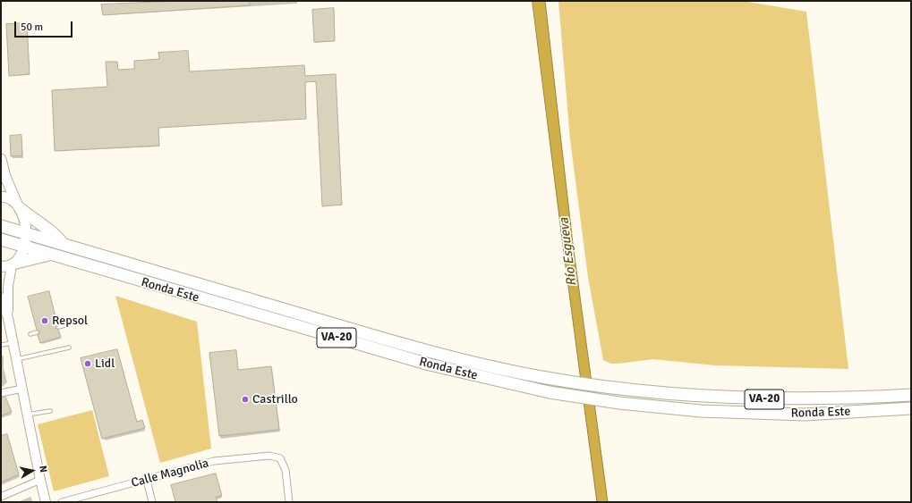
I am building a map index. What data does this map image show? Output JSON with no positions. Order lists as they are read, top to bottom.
{
  "streets": {
    "highway": ["Ronda Este", "VA-20"],
    "street": ["Calle Magnolia"]
  },
  "water": ["Río Esgueva"],
  "places": ["Repsol", "Lidl", "Castrillo"],
  "scale_bar": "50 m",
  "north": "right"
}
